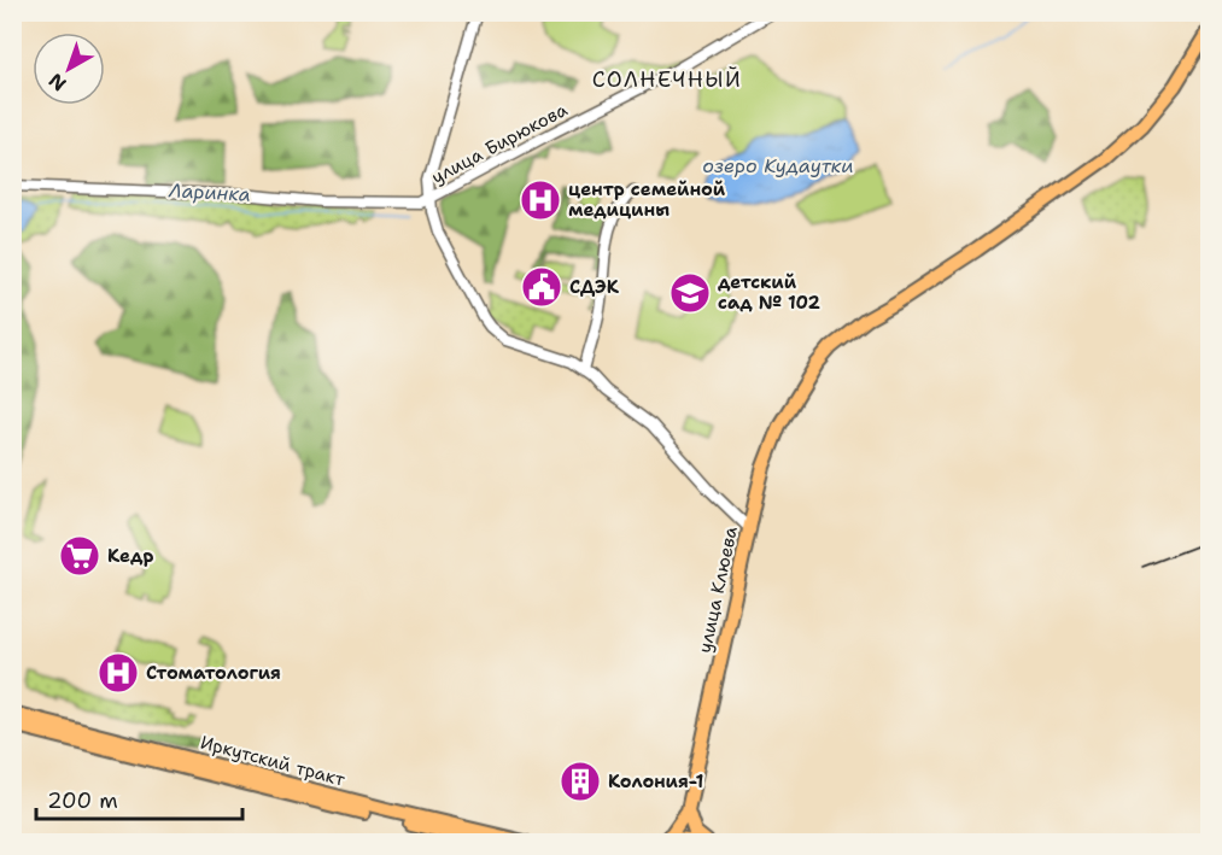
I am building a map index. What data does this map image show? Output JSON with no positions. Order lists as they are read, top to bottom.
{
  "streets": {
    "main road": ["улица Клюева", "Иркутский тракт"],
    "street": ["улица Бирюкова"]
  },
  "crossings": [
    ["улица Бирюкова", "улица Клюева"]
  ],
  "districts": ["СОЛНЕЧНЫЙ"],
  "water": ["озеро Кудаутки", "Ларинка"],
  "places": {
    "hospital": ["центр семейной медицины", "Стоматология"],
    "public building": ["СДЭК"],
    "school or university": ["детский сад № 102"],
    "supermarket": ["Кедр"],
    "building": ["Колония-1"]
  },
  "scale_bar": "200 m",
  "north": "bottom left"
}
